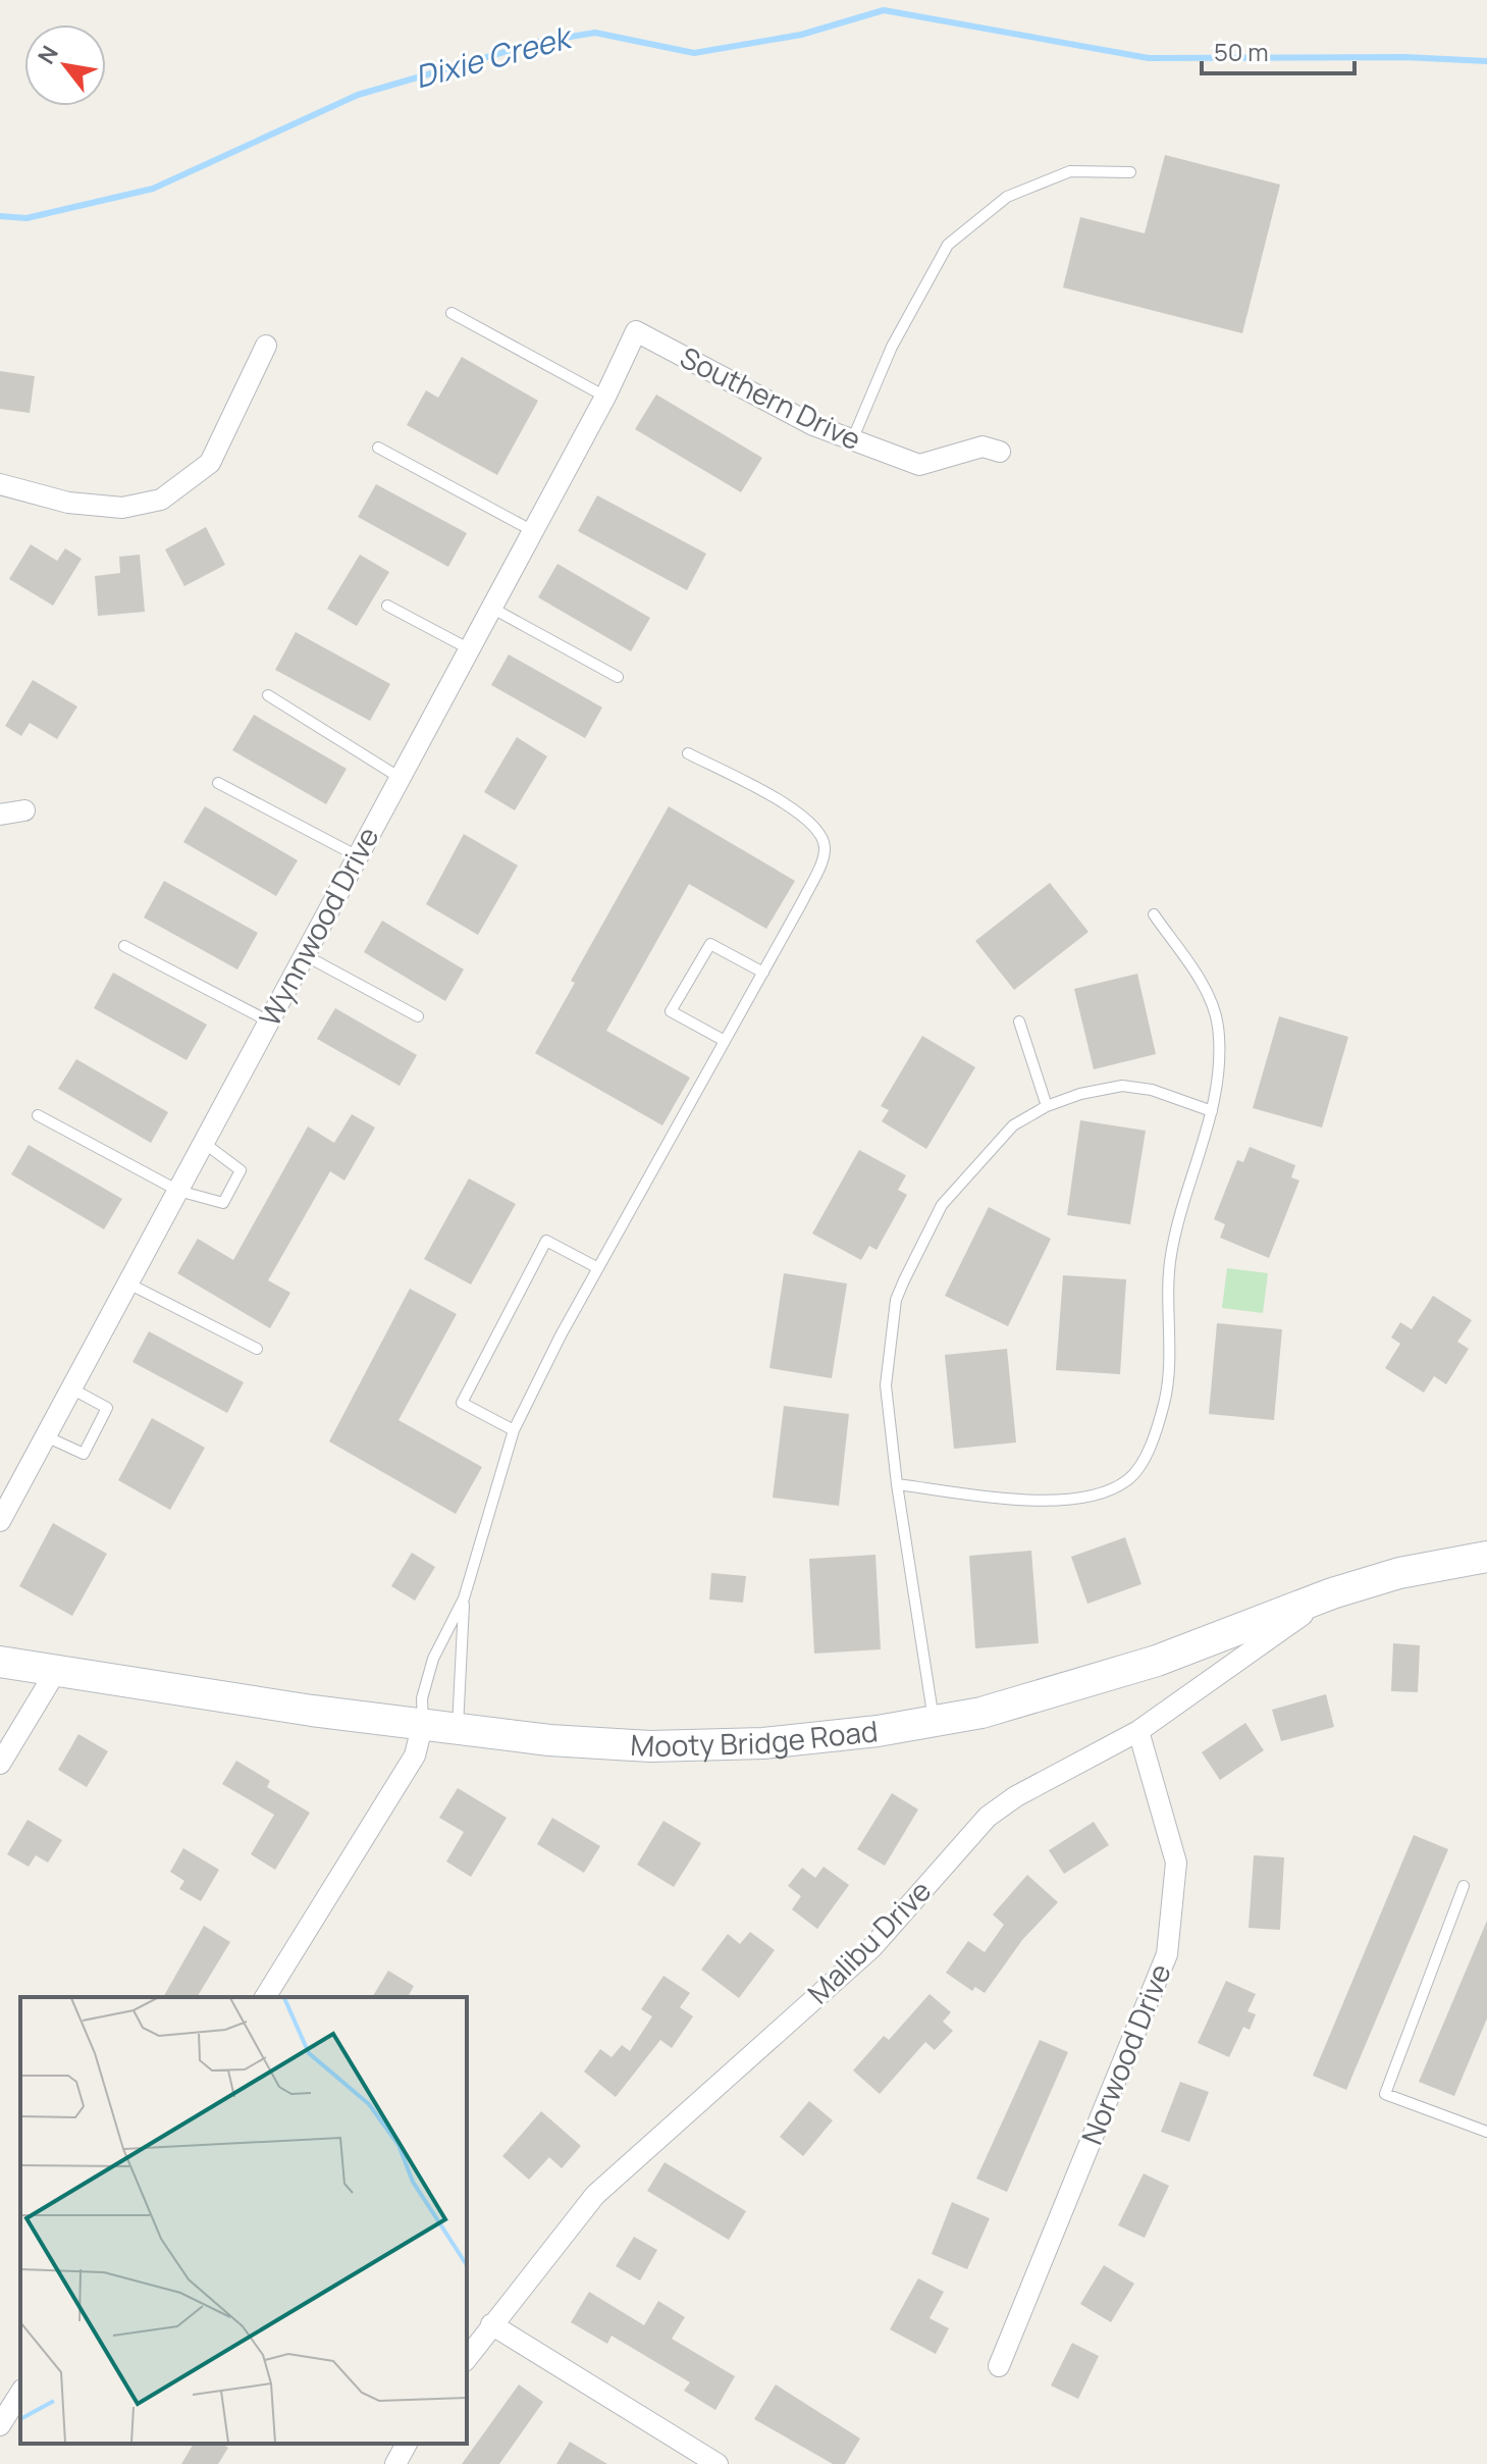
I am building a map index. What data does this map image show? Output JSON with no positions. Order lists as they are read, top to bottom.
{
  "streets": {
    "main road": ["Mooty Bridge Road"],
    "street": [
      "Southern Drive",
      "Wynnwood Drive",
      "Malibu Drive",
      "Norwood Drive"
    ]
  },
  "crossings": [
    ["Southern Drive", "Wynnwood Drive"],
    ["Mooty Bridge Road", "Malibu Drive"],
    ["Malibu Drive", "Norwood Drive"]
  ],
  "water": ["Dixie Creek"],
  "scale_bar": "50 m",
  "north": "top left"
}
